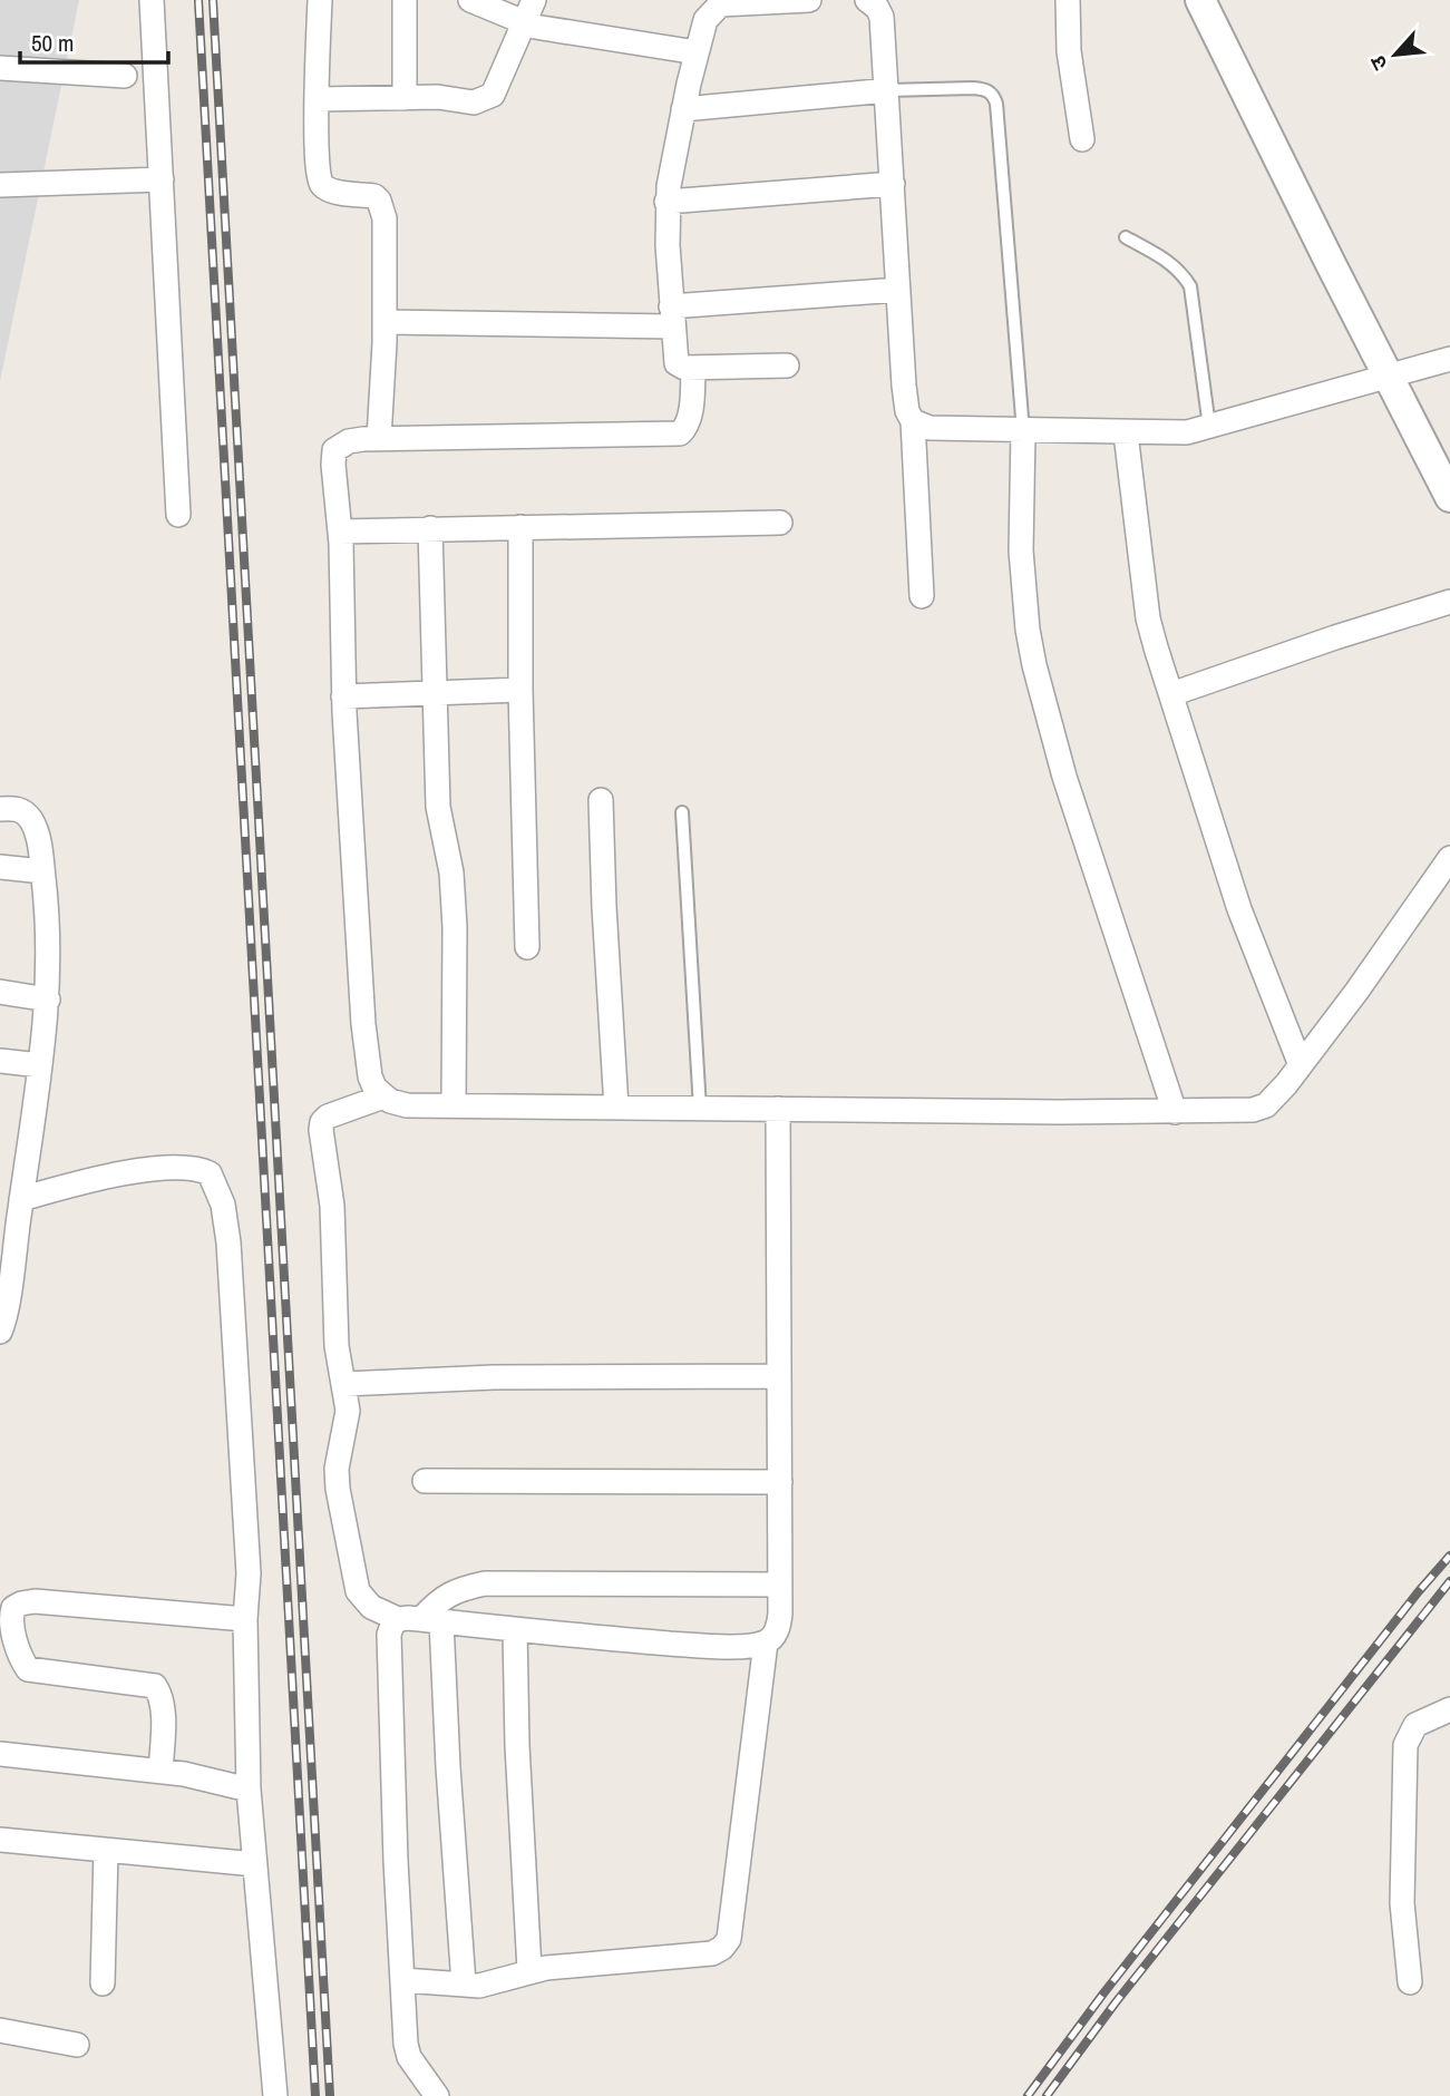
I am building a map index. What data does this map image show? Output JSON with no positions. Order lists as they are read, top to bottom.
{
  "scale_bar": "50 m",
  "north": "bottom left"
}
